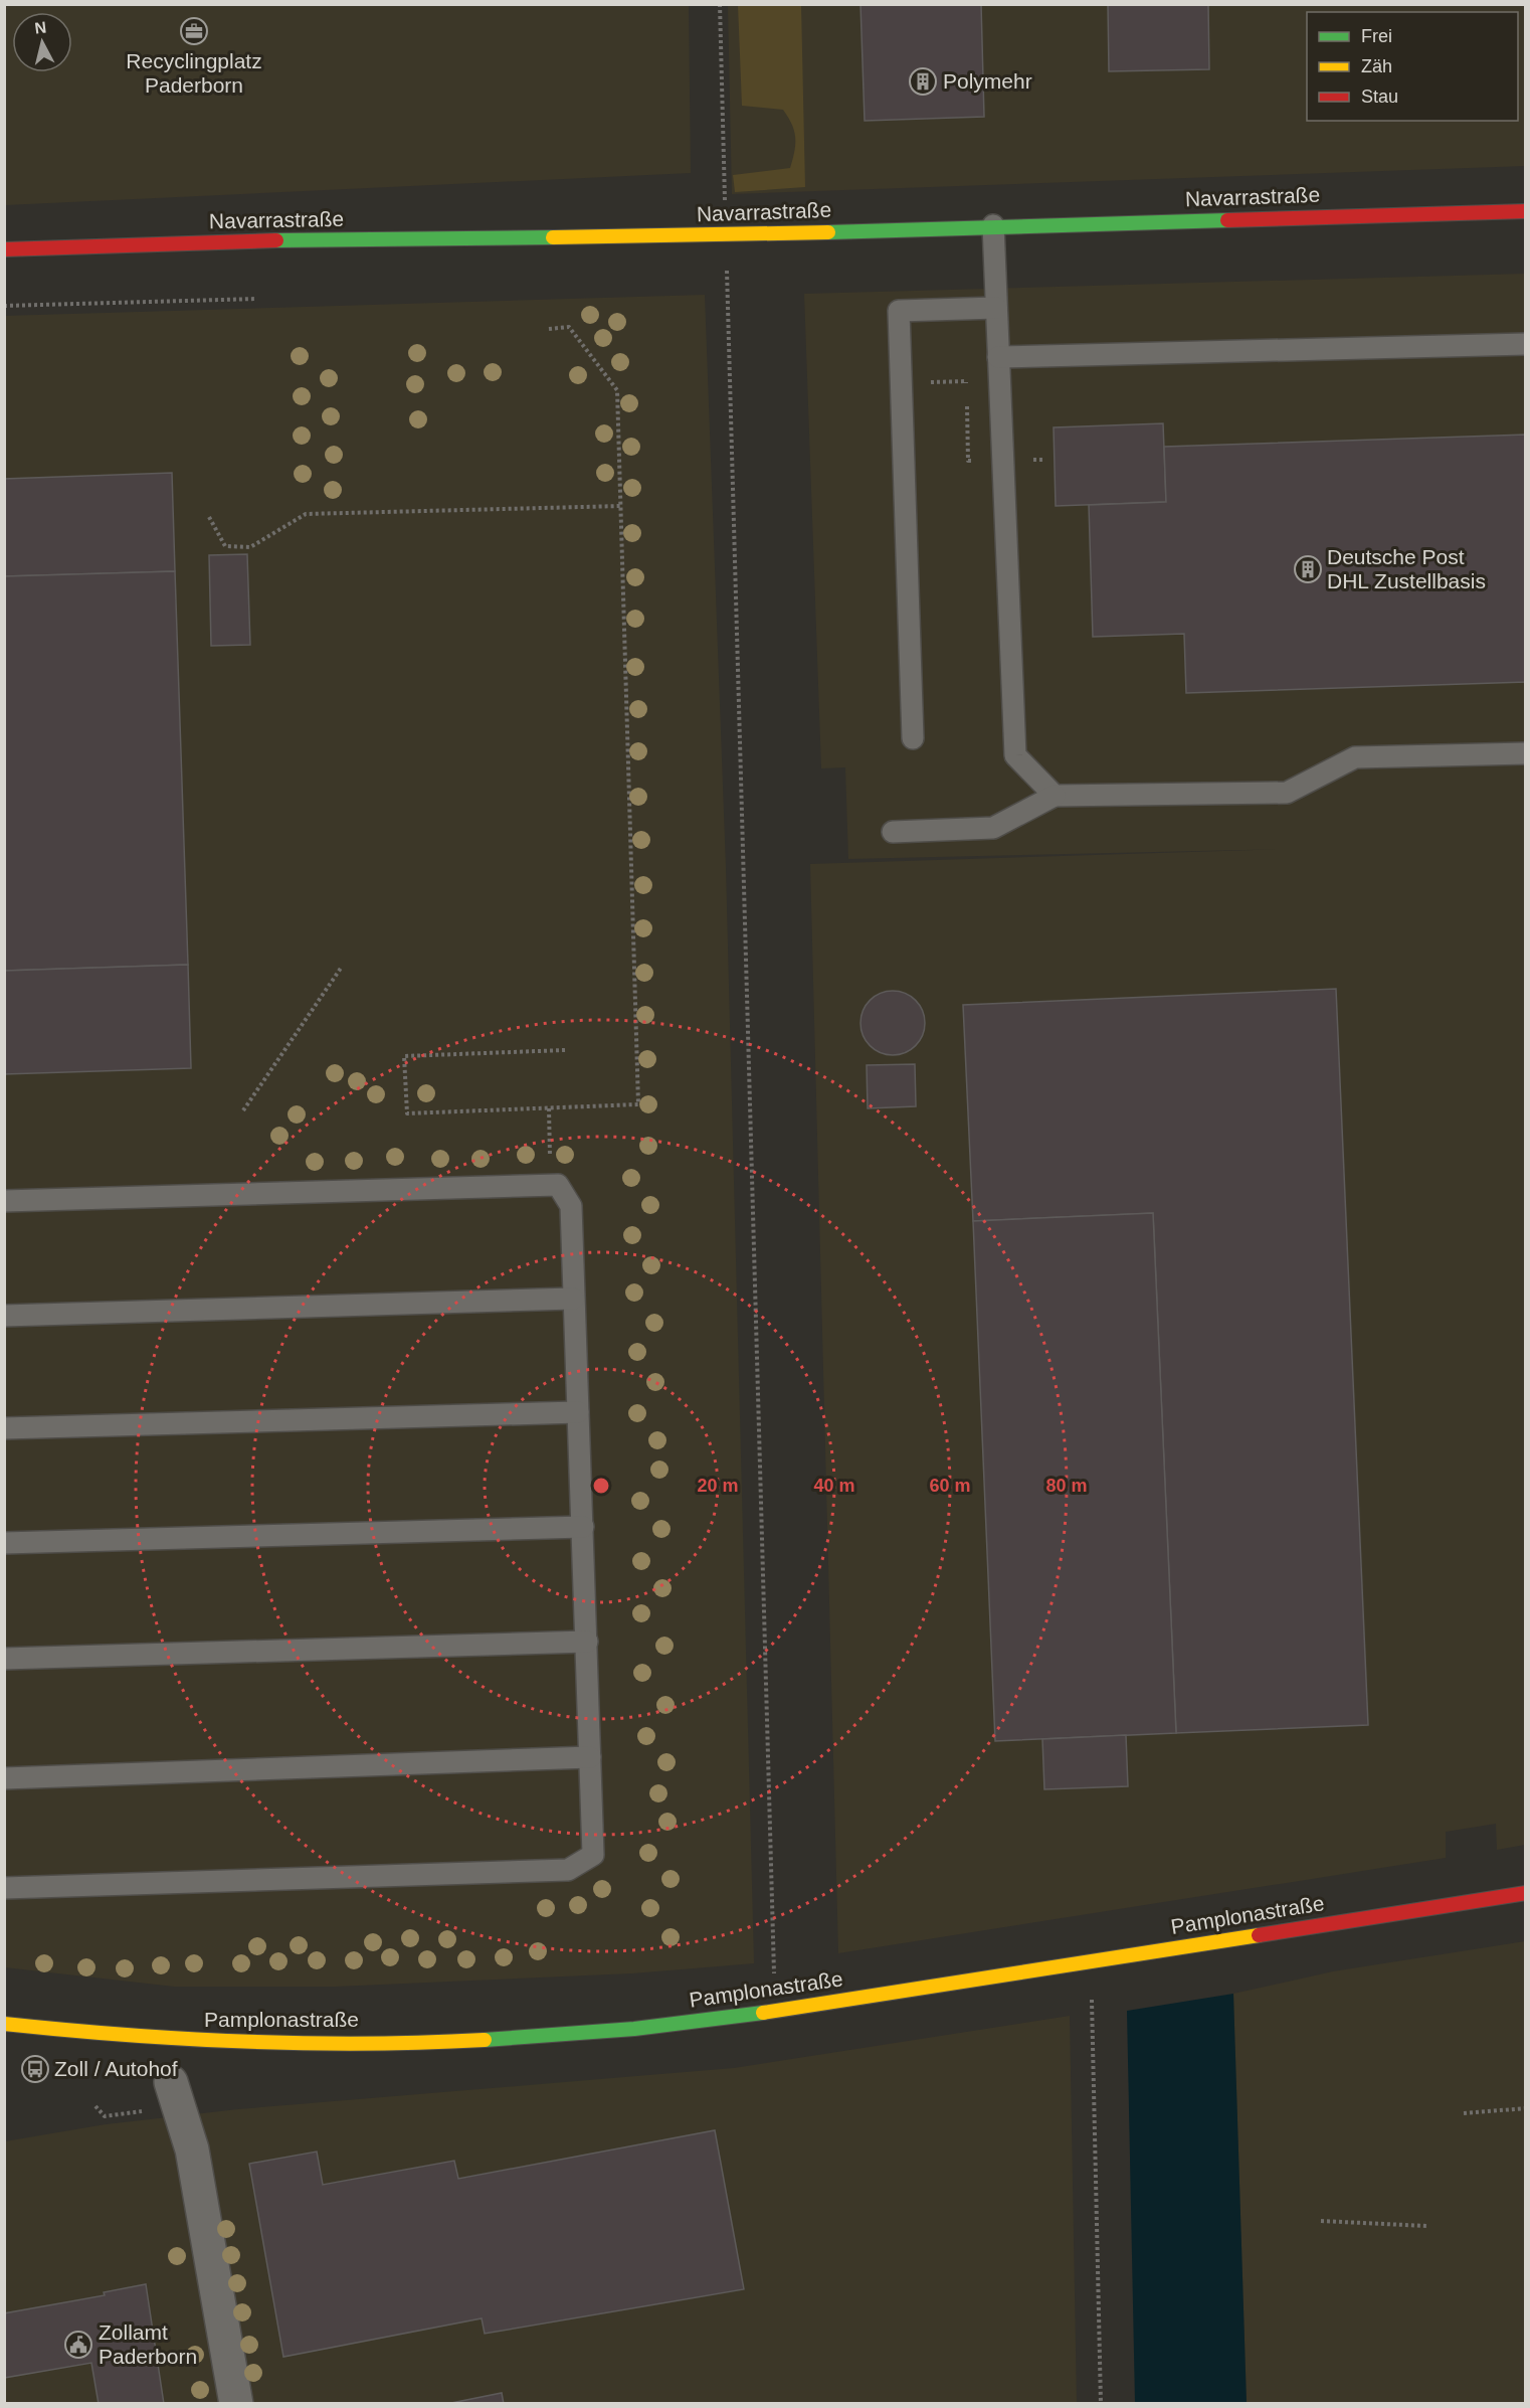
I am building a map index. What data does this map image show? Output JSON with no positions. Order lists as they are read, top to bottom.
{
  "streets": {
    "street": ["Navarrastraße", "Pamplonastraße"]
  },
  "places": {
    "office": ["Recyclingplatz Paderborn"],
    "building": ["Polymehr", "Deutsche Post DHL Zustellbasis"],
    "bus stop": ["Zoll / Autohof"],
    "public building": ["Zollamt Paderborn"]
  },
  "legend": ["Frei", "Zäh", "Stau"],
  "north": "top",
  "rings": [
    "20 m",
    "40 m",
    "60 m",
    "80 m"
  ]
}
